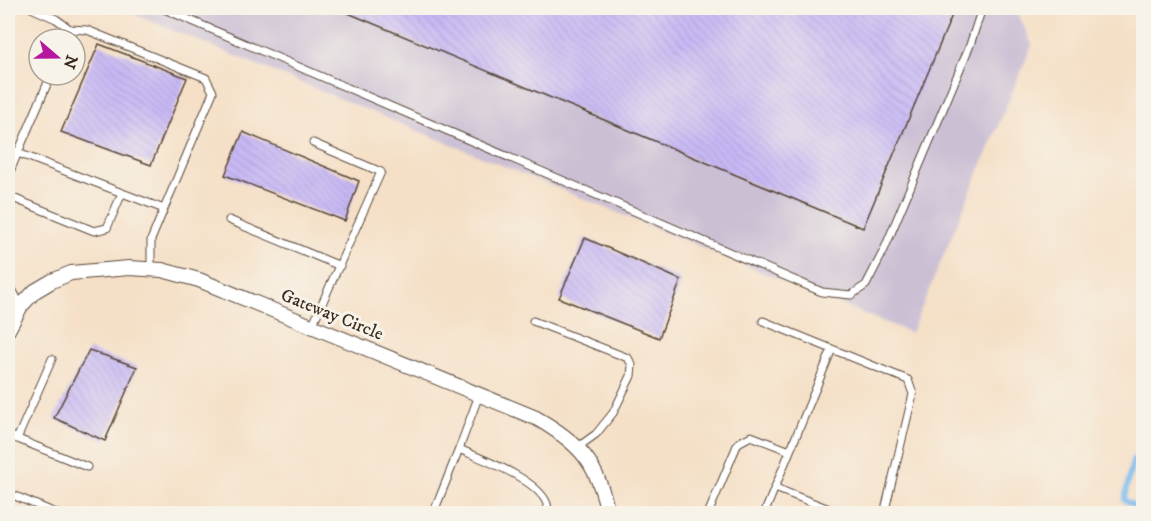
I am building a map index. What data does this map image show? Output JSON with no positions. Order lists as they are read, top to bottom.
{
  "streets": {
    "street": ["Gateway Circle"]
  },
  "north": "right"
}
